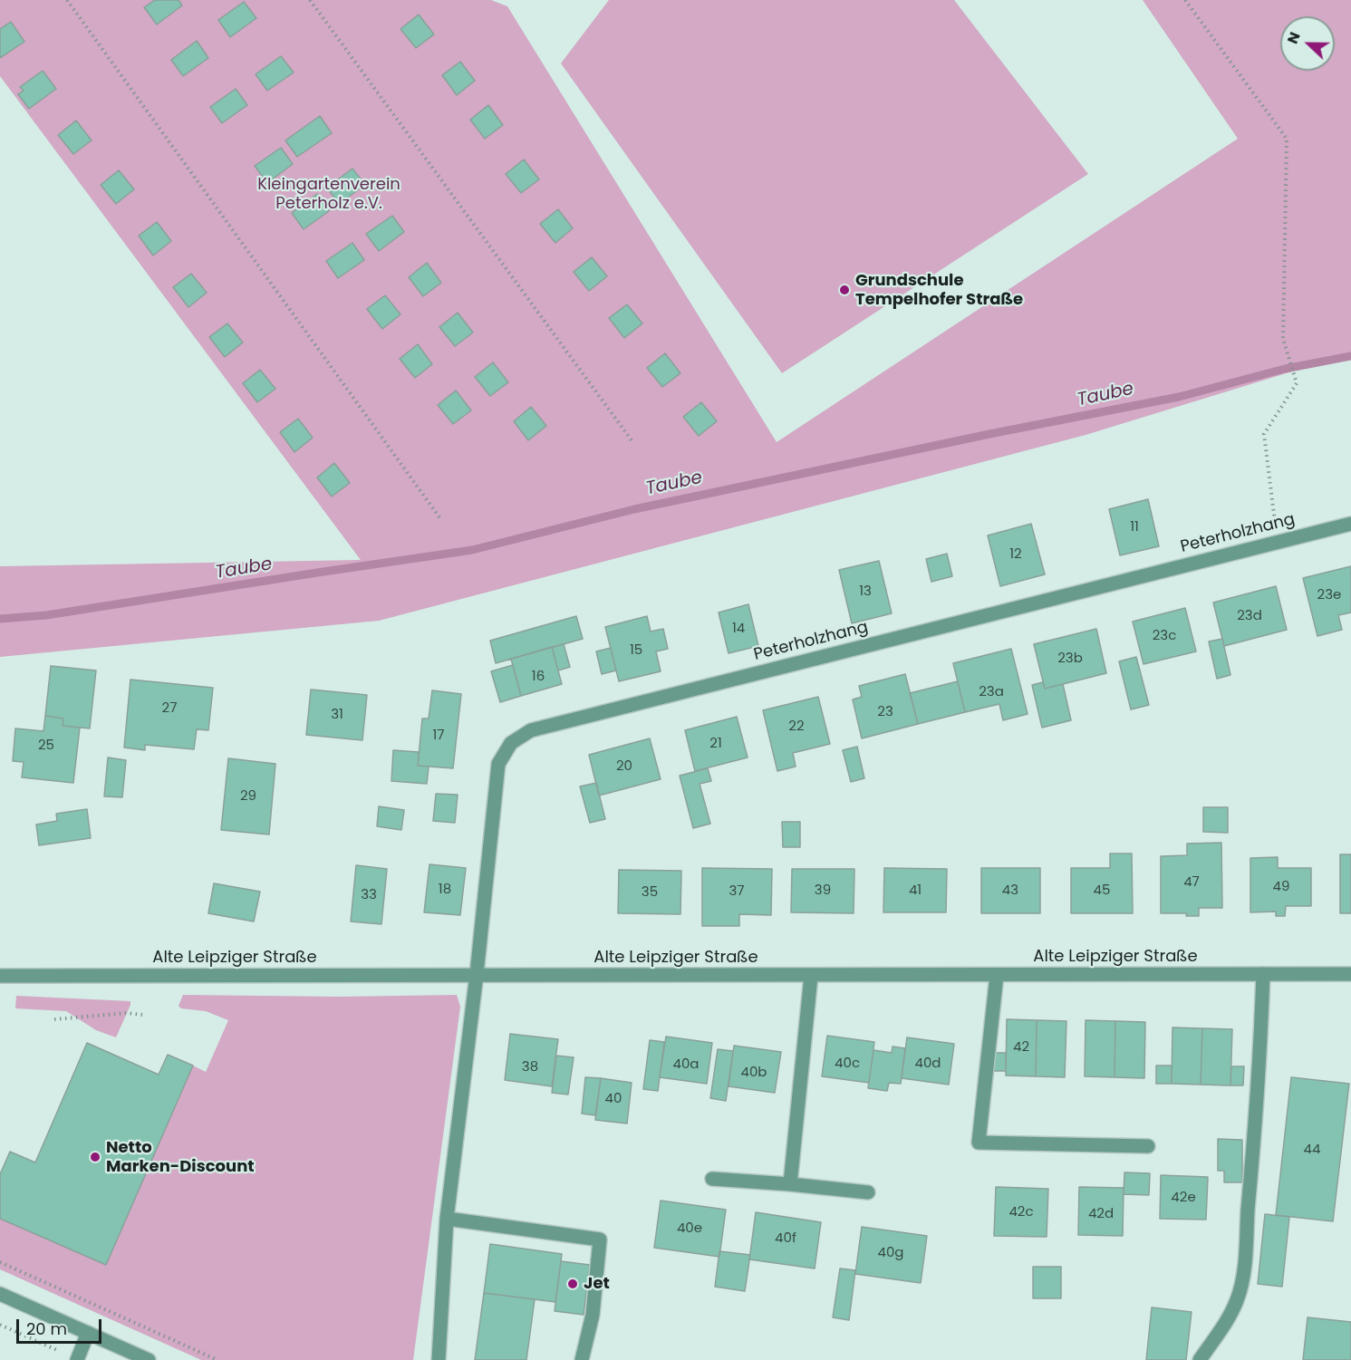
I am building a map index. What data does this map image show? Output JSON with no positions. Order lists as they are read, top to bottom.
{
  "streets": {
    "street": ["Peterholzhang", "Alte Leipziger Straße"]
  },
  "crossings": [
    ["Peterholzhang", "Alte Leipziger Straße"]
  ],
  "water": ["Taube"],
  "parks": ["Kleingartenverein Peterholz e.V."],
  "places": ["Grundschule Tempelhofer Straße", "Netto Marken-Discount", "Jet"],
  "house_numbers": [
    "11",
    "12",
    "13",
    "23e",
    "23d",
    "14",
    "23c",
    "15",
    "23b",
    "16",
    "23a",
    "27",
    "23",
    "31",
    "22",
    "17",
    "21",
    "25",
    "20",
    "29",
    "47",
    "49",
    "18",
    "39",
    "41",
    "43",
    "45",
    "37",
    "35",
    "33",
    "42",
    "40c",
    "40d",
    "40a",
    "38",
    "40b",
    "40",
    "44",
    "42e",
    "42c",
    "42d",
    "40e",
    "40f",
    "40g"
  ],
  "scale_bar": "20 m",
  "north": "left"
}
